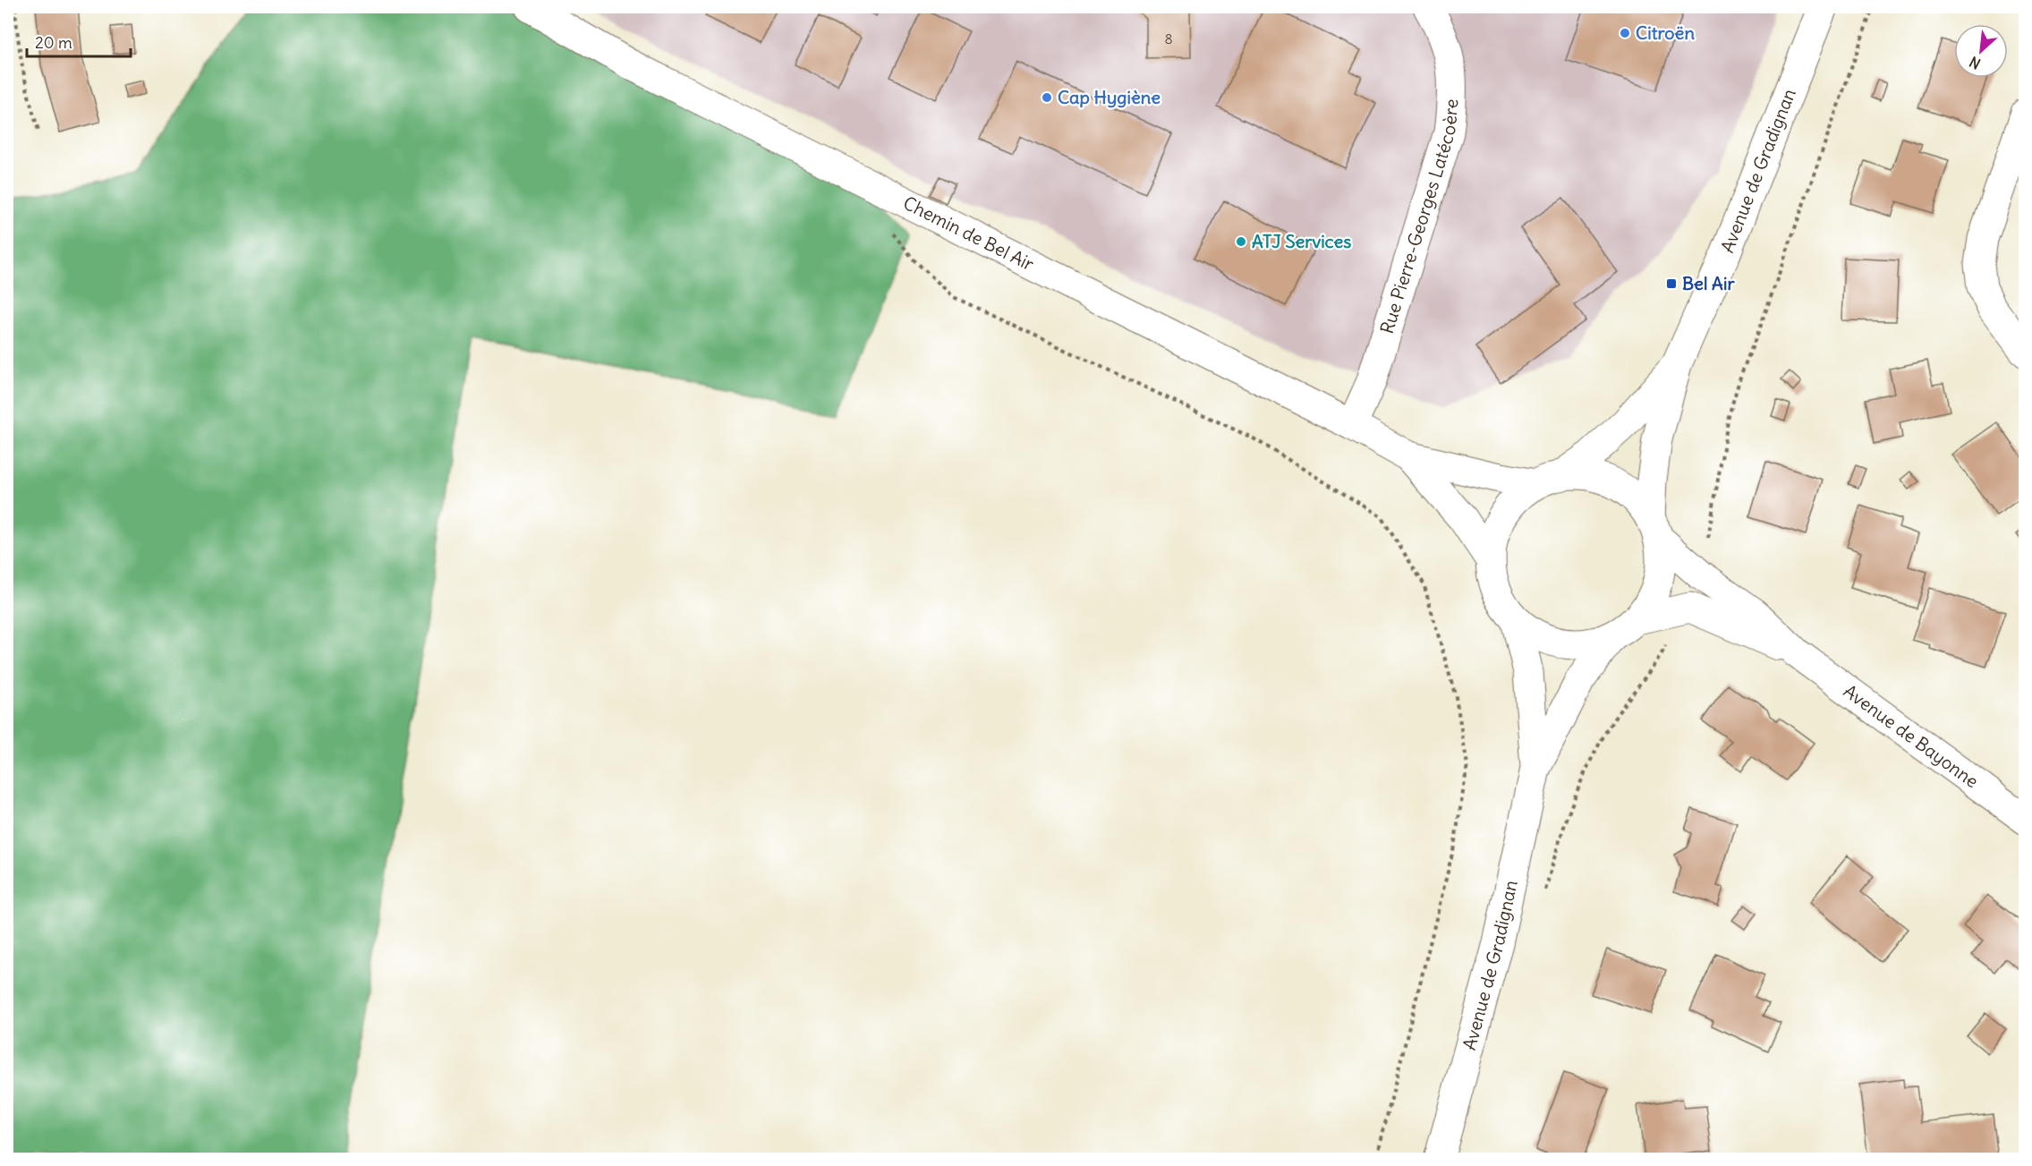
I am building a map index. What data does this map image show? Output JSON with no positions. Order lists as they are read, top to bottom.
{
  "streets": {
    "street": [
      "Avenue de Gradignan",
      "Rue Pierre-Georges Latécoère",
      "Chemin de Bel Air",
      "Avenue de Bayonne"
    ]
  },
  "crossings": [
    ["Avenue de Gradignan", "Chemin de Bel Air"],
    ["Avenue de Gradignan", "Avenue de Bayonne"],
    ["Rue Pierre-Georges Latécoère", "Chemin de Bel Air"],
    ["Chemin de Bel Air", "Avenue de Bayonne"]
  ],
  "places": {
    "other": ["Citroën", "Cap Hygiène", "ATJ Services"],
    "transit": ["Bel Air"]
  },
  "house_numbers": ["8"],
  "scale_bar": "20 m",
  "north": "bottom left"
}
